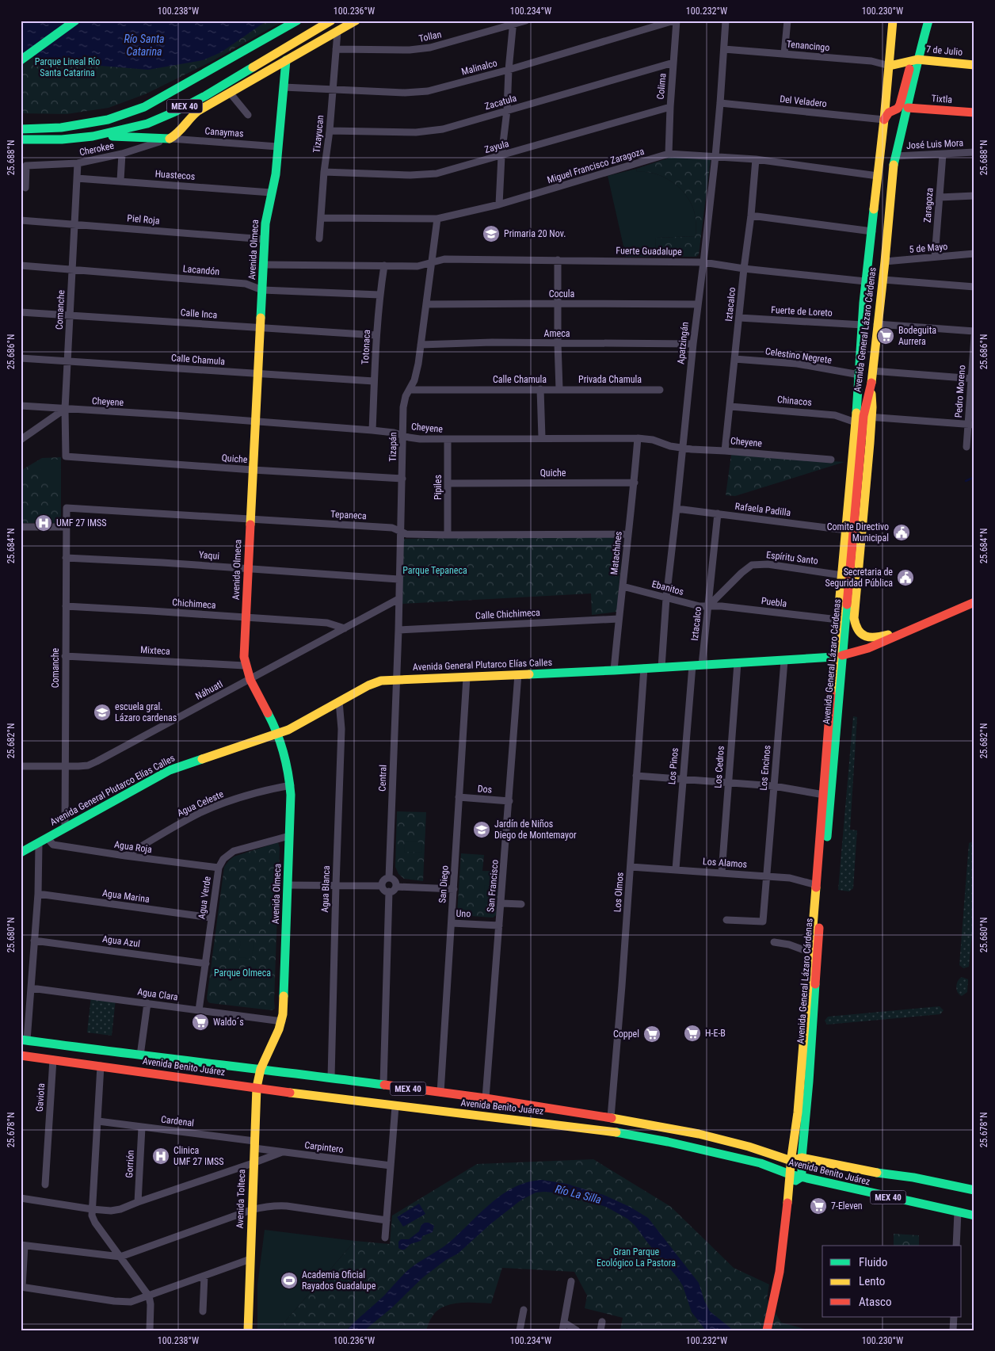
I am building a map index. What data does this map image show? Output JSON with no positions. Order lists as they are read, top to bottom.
{
  "streets": {
    "main road": [
      "7 de Julio",
      "Tixtla",
      "MEX 40",
      "Avenida Olmeca",
      "Avenida General Lázaro Cárdenas",
      "Avenida General Plutarco Elías Calles",
      "Avenida Benito Juárez",
      "Avenida Tolteca"
    ],
    "street": [
      "Tollan",
      "Tenancingo",
      "Malinalco",
      "Colima",
      "Del Veladero",
      "Zacatula",
      "Canaymas",
      "Tizayucan",
      "José Luis Mora",
      "Zayula",
      "Cherokee",
      "Miguel Francisco Zaragoza",
      "Huastecos",
      "Zaragoza",
      "Piel Roja",
      "5 de Mayo",
      "Fuerte Guadalupe",
      "Lacandón",
      "Cocula",
      "Iztacalco",
      "Comanche",
      "Fuerte de Loreto",
      "Calle Inca",
      "Ameca",
      "Apatzingán",
      "Totonaca",
      "Celestino Negrete",
      "Calle Chamula",
      "Privada Chamula",
      "Pedro Moreno",
      "Chinacos",
      "Cheyene",
      "Tizapán",
      "Quiche",
      "Pipiles",
      "Rafaela Padilla",
      "Tepaneca",
      "Matachines",
      "Yaqui",
      "Espíritu Santo",
      "Ebanitos",
      "Puebla",
      "Chichimeca",
      "Calle Chichimeca",
      "Mixteca",
      "Náhuatl",
      "Los Pinos",
      "Los Cedros",
      "Los Encinos",
      "Central",
      "Dos",
      "Agua Celeste",
      "Agua Roja",
      "Los Alamos",
      "San Diego",
      "San Francisco",
      "Agua Blanca",
      "Los Olmos",
      "Agua Marina",
      "Agua Verde",
      "Uno",
      "Agua Azul",
      "Agua Clara",
      "Gaviota",
      "Cardenal",
      "Carpintero",
      "Gorrión"
    ]
  },
  "crossings": [
    ["Tollan", "Tizayucan"],
    ["Tenancingo", "7 de Julio"],
    ["Tenancingo", "Avenida General Lázaro Cárdenas"],
    ["Tenancingo", "Apatzingán"],
    ["7 de Julio", "Avenida General Lázaro Cárdenas"],
    ["Malinalco", "Colima"],
    ["Malinalco", "Tizayucan"],
    ["Malinalco", "Avenida Olmeca"],
    ["Colima", "Zacatula"],
    ["Colima", "Zayula"],
    ["Colima", "Miguel Francisco Zaragoza"],
    ["Tixtla", "Avenida General Lázaro Cárdenas"],
    ["Del Veladero", "Avenida General Lázaro Cárdenas"],
    ["Del Veladero", "Apatzingán"],
    ["Zacatula", "Tizayucan"],
    ["Canaymas", "Cherokee"],
    ["Canaymas", "Avenida Olmeca"],
    ["Tizayucan", "Zayula"],
    ["Tizayucan", "Miguel Francisco Zaragoza"],
    ["José Luis Mora", "Zaragoza"],
    ["José Luis Mora", "Avenida General Lázaro Cárdenas"],
    ["Cherokee", "Comanche"],
    ["Miguel Francisco Zaragoza", "Iztacalco"],
    ["Miguel Francisco Zaragoza", "Avenida General Lázaro Cárdenas"],
    ["Miguel Francisco Zaragoza", "Apatzingán"],
    ["Miguel Francisco Zaragoza", "Tizapán"],
    ["Huastecos", "Avenida Olmeca"],
    ["Huastecos", "Comanche"],
    ["Zaragoza", "5 de Mayo"],
    ["Piel Roja", "Avenida Olmeca"],
    ["Piel Roja", "Comanche"],
    ["5 de Mayo", "Avenida General Lázaro Cárdenas"],
    ["Avenida Olmeca", "Lacandón"],
    ["Avenida Olmeca", "Calle Inca"],
    ["Avenida Olmeca", "Calle Chamula"],
    ["Avenida Olmeca", "Cheyene"],
    ["Avenida Olmeca", "Quiche"],
    ["Avenida Olmeca", "Tepaneca"],
    ["Avenida Olmeca", "Yaqui"],
    ["Avenida Olmeca", "Chichimeca"],
    ["Avenida Olmeca", "Mixteca"],
    ["Avenida Olmeca", "Avenida General Plutarco Elías Calles"],
    ["Avenida Olmeca", "Náhuatl"],
    ["Avenida Olmeca", "Agua Celeste"],
    ["Avenida Olmeca", "Agua Verde"],
    ["Avenida Olmeca", "Agua Clara"],
    ["Avenida Olmeca", "Avenida Benito Juárez"],
    ["Avenida Olmeca", "Avenida Tolteca"],
    ["Fuerte Guadalupe", "Iztacalco"],
    ["Fuerte Guadalupe", "Avenida General Lázaro Cárdenas"],
    ["Fuerte Guadalupe", "Apatzingán"],
    ["Fuerte Guadalupe", "Tizapán"],
    ["Lacandón", "Comanche"],
    ["Lacandón", "Totonaca"],
    ["Cocula", "Apatzingán"],
    ["Cocula", "Tizapán"],
    ["Iztacalco", "Fuerte de Loreto"],
    ["Iztacalco", "Celestino Negrete"],
    ["Iztacalco", "Chinacos"],
    ["Iztacalco", "Cheyene"],
    ["Iztacalco", "Rafaela Padilla"],
    ["Iztacalco", "Espíritu Santo"],
    ["Iztacalco", "Ebanitos"],
    ["Iztacalco", "Puebla"],
    ["Iztacalco", "Avenida General Plutarco Elías Calles"],
    ["Comanche", "Calle Inca"],
    ["Comanche", "Calle Chamula"],
    ["Comanche", "Cheyene"],
    ["Comanche", "Quiche"],
    ["Comanche", "Tepaneca"],
    ["Comanche", "Yaqui"],
    ["Comanche", "Chichimeca"],
    ["Comanche", "Mixteca"],
    ["Comanche", "Avenida General Plutarco Elías Calles"],
    ["Comanche", "Náhuatl"],
    ["Fuerte de Loreto", "Avenida General Lázaro Cárdenas"],
    ["Calle Inca", "Totonaca"],
    ["Avenida General Lázaro Cárdenas", "Celestino Negrete"],
    ["Avenida General Lázaro Cárdenas", "Chinacos"],
    ["Avenida General Lázaro Cárdenas", "Rafaela Padilla"],
    ["Avenida General Lázaro Cárdenas", "Espíritu Santo"],
    ["Avenida General Lázaro Cárdenas", "Puebla"],
    ["Avenida General Lázaro Cárdenas", "Avenida General Plutarco Elías Calles"],
    ["Avenida General Lázaro Cárdenas", "Los Alamos"],
    ["Avenida General Lázaro Cárdenas", "Avenida Benito Juárez"],
    ["Ameca", "Apatzingán"],
    ["Ameca", "Tizapán"],
    ["Apatzingán", "Cheyene"],
    ["Apatzingán", "Rafaela Padilla"],
    ["Apatzingán", "Ebanitos"],
    ["Apatzingán", "Avenida General Plutarco Elías Calles"],
    ["Totonaca", "Calle Chamula"],
    ["Totonaca", "Cheyene"],
    ["Calle Chamula", "Privada Chamula"],
    ["Calle Chamula", "Tizapán"],
    ["Cheyene", "Tizapán"],
    ["Cheyene", "Pipiles"],
    ["Cheyene", "Matachines"],
    ["Tizapán", "Quiche"],
    ["Tizapán", "Tepaneca"],
    ["Tizapán", "Yaqui"],
    ["Tizapán", "Calle Chichimeca"],
    ["Tizapán", "Avenida General Plutarco Elías Calles"],
    ["Tizapán", "Náhuatl"],
    ["Tizapán", "Central"],
    ["Quiche", "Pipiles"],
    ["Quiche", "Matachines"],
    ["Pipiles", "Tepaneca"],
    ["Tepaneca", "Matachines"],
    ["Matachines", "Ebanitos"],
    ["Matachines", "Calle Chichimeca"],
    ["Matachines", "Avenida General Plutarco Elías Calles"],
    ["Espíritu Santo", "Ebanitos"],
    ["Espíritu Santo", "Puebla"],
    ["Ebanitos", "Puebla"],
    ["Chichimeca", "Náhuatl"],
    ["Avenida General Plutarco Elías Calles", "Los Pinos"],
    ["Avenida General Plutarco Elías Calles", "Los Cedros"],
    ["Avenida General Plutarco Elías Calles", "Los Encinos"],
    ["Avenida General Plutarco Elías Calles", "Central"],
    ["Avenida General Plutarco Elías Calles", "Agua Roja"],
    ["Avenida General Plutarco Elías Calles", "San Diego"],
    ["Avenida General Plutarco Elías Calles", "San Francisco"],
    ["Avenida General Plutarco Elías Calles", "Agua Blanca"],
    ["Avenida General Plutarco Elías Calles", "Los Olmos"],
    ["Los Pinos", "Los Alamos"],
    ["Los Cedros", "Los Alamos"],
    ["Los Encinos", "Los Alamos"],
    ["Dos", "San Diego"],
    ["Dos", "San Francisco"],
    ["Agua Celeste", "Agua Roja"],
    ["Agua Roja", "Agua Verde"],
    ["Los Alamos", "Los Olmos"],
    ["San Diego", "Uno"],
    ["San Diego", "Avenida Benito Juárez"],
    ["San Francisco", "Uno"],
    ["San Francisco", "Avenida Benito Juárez"],
    ["Agua Blanca", "Avenida Benito Juárez"],
    ["Los Olmos", "Avenida Benito Juárez"],
    ["Agua Marina", "Agua Verde"],
    ["Agua Verde", "Agua Azul"],
    ["Agua Verde", "Agua Clara"],
    ["Avenida Benito Juárez", "Gaviota"],
    ["Avenida Benito Juárez", "Avenida Tolteca"],
    ["Cardenal", "Carpintero"],
    ["Cardenal", "Gorrión"],
    ["Cardenal", "Avenida Tolteca"],
    ["Carpintero", "Avenida Tolteca"]
  ],
  "water": ["Río Santa Catarina", "Río La Silla"],
  "parks": [
    "Parque Lineal Río Santa Catarina",
    "Parque Tepaneca",
    "Parque Olmeca",
    "Gran Parque Ecológico La Pastora"
  ],
  "places": {
    "school or university": ["Primaria 20 Nov.", "escuela gral. Lázaro cardenas", "Jardín de Niños Diego de Montemayor"],
    "supermarket": [
      "Bodeguita Aurrera",
      "Waldo´s",
      "H-E-B",
      "Coppel",
      "7-Eleven"
    ],
    "hospital": ["UMF 27 IMSS", "Clinica UMF 27 IMSS"],
    "public building": ["Comite Directivo Municipal", "Secretaria de Seguridad Pública"],
    "sports": ["Academia Oficial Rayados Guadalupe"]
  },
  "legend": ["Fluido", "Lento", "Atasco"],
  "coordinates": [
    "100.238°W",
    "100.236°W",
    "100.234°W",
    "100.232°W",
    "100.230°W",
    "25.688°N",
    "25.686°N",
    "25.684°N",
    "25.682°N",
    "25.680°N",
    "25.678°N"
  ]
}
